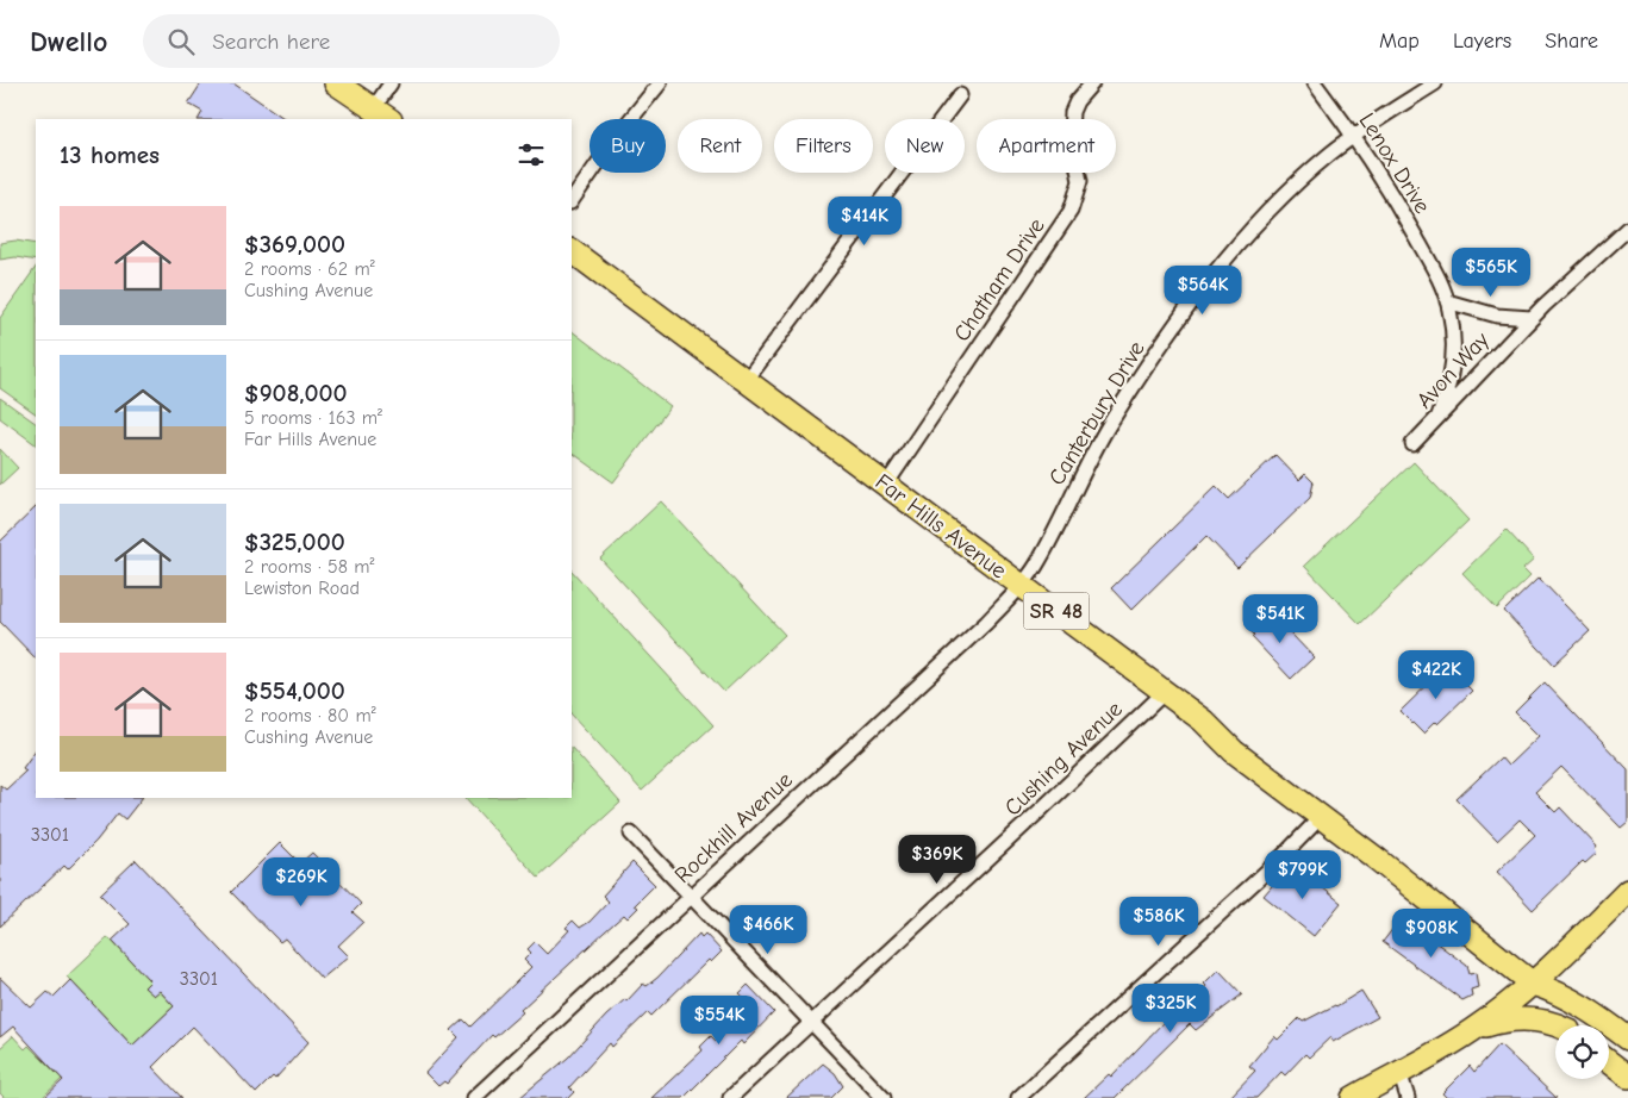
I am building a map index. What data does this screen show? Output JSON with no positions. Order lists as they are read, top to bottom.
{
  "streets": {
    "main road": ["Far Hills Avenue", "SR 48"],
    "street": [
      "Lenox Drive",
      "Chatham Drive",
      "Avon Way",
      "Canterbury Drive",
      "Cushing Avenue",
      "Rockhill Avenue"
    ]
  },
  "crossings": [
    ["Lenox Drive", "Avon Way"],
    ["Lenox Drive", "Canterbury Drive"],
    ["Chatham Drive", "Far Hills Avenue"],
    ["Canterbury Drive", "Far Hills Avenue"],
    ["Canterbury Drive", "Rockhill Avenue"],
    ["Far Hills Avenue", "Cushing Avenue"],
    ["Far Hills Avenue", "Rockhill Avenue"]
  ],
  "house_numbers": ["3301", "3301"],
  "page": {
    "header": "Dwello",
    "search": "Search here",
    "nav": ["Map", "Layers", "Share"],
    "chip": [
      "Buy",
      "Rent",
      "Filters",
      "New",
      "Apartment"
    ],
    "heading": "13 homes",
    "list": [
      {
        "name": "$369,000",
        "note": "2 rooms · 62 m² · Cushing Avenue"
      },
      {
        "name": "$908,000",
        "note": "5 rooms · 163 m² · Far Hills Avenue"
      },
      {
        "name": "$325,000",
        "note": "2 rooms · 58 m² · Lewiston Road"
      },
      {
        "name": "$554,000",
        "note": "2 rooms · 80 m² · Cushing Avenue"
      }
    ],
    "price": [
      "$414K",
      "$565K",
      "$564K",
      "$541K",
      "$422K",
      "$369K",
      "$799K",
      "$269K",
      "$586K",
      "$466K",
      "$908K",
      "$325K",
      "$554K"
    ]
  }
}
